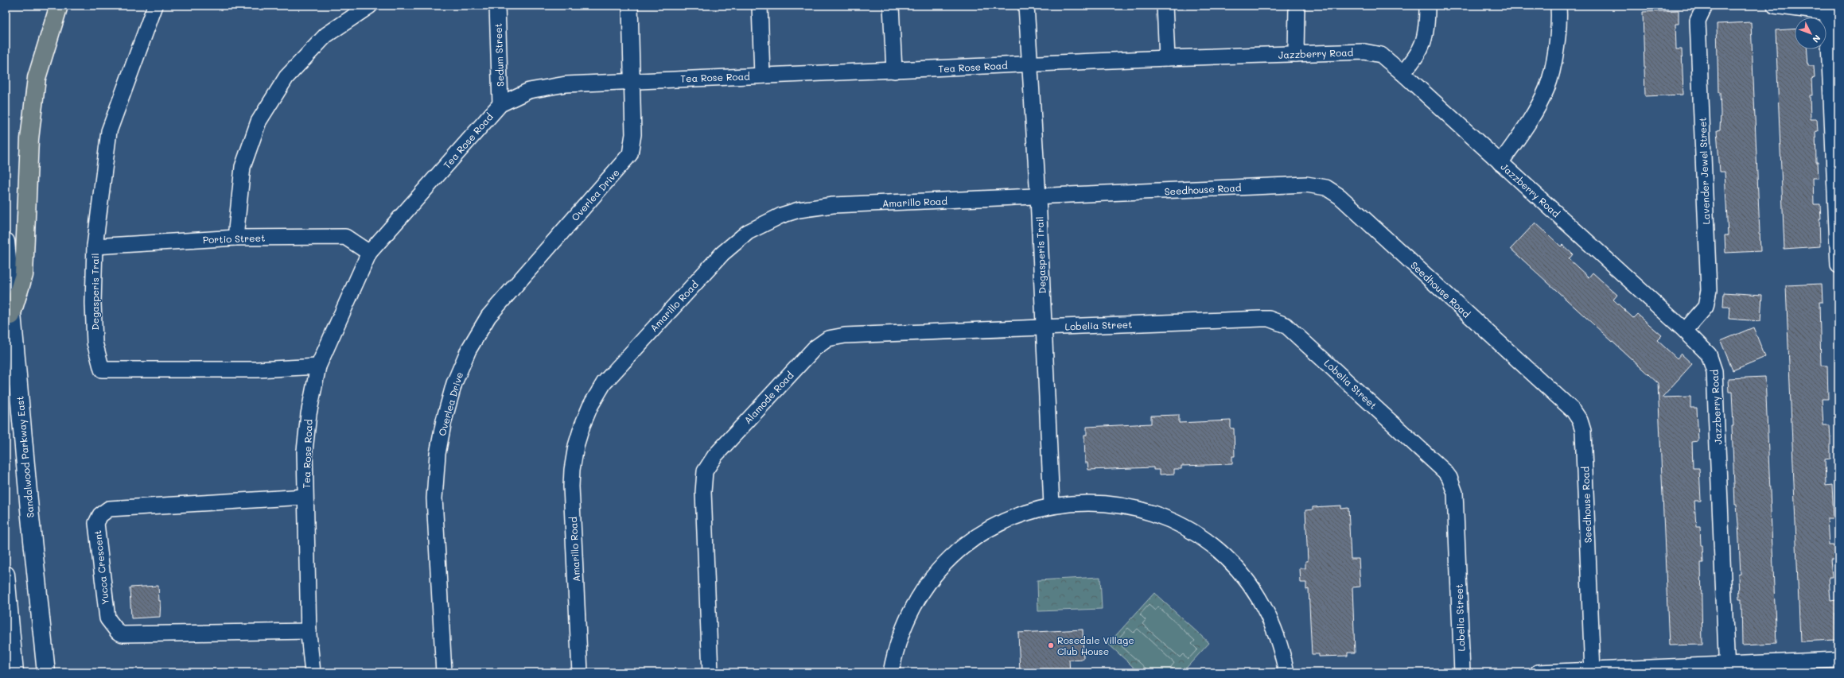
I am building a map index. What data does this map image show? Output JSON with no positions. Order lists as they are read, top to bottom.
{
  "streets": {
    "main road": ["Sandalwood Parkway East"],
    "street": [
      "Jazzberry Road",
      "Sedum Street",
      "Tea Rose Road",
      "Lavender Jewel Street",
      "Seedhouse Road",
      "Overlea Drive",
      "Amarillo Road",
      "Portio Street",
      "Degasperis Trail",
      "Lobelia Street",
      "Alamode Road",
      "Yucca Crescent"
    ]
  },
  "crossings": [
    ["Jazzberry Road", "Tea Rose Road"],
    ["Jazzberry Road", "Lavender Jewel Street"],
    ["Jazzberry Road", "Degasperis Trail"],
    ["Sedum Street", "Tea Rose Road"],
    ["Tea Rose Road", "Overlea Drive"],
    ["Tea Rose Road", "Portio Street"],
    ["Tea Rose Road", "Degasperis Trail"],
    ["Tea Rose Road", "Yucca Crescent"],
    ["Seedhouse Road", "Amarillo Road"],
    ["Seedhouse Road", "Degasperis Trail"],
    ["Amarillo Road", "Degasperis Trail"],
    ["Portio Street", "Degasperis Trail"],
    ["Degasperis Trail", "Lobelia Street"],
    ["Degasperis Trail", "Alamode Road"],
    ["Lobelia Street", "Alamode Road"]
  ],
  "places": ["Rosedale Village Club House"],
  "north": "bottom right"
}
